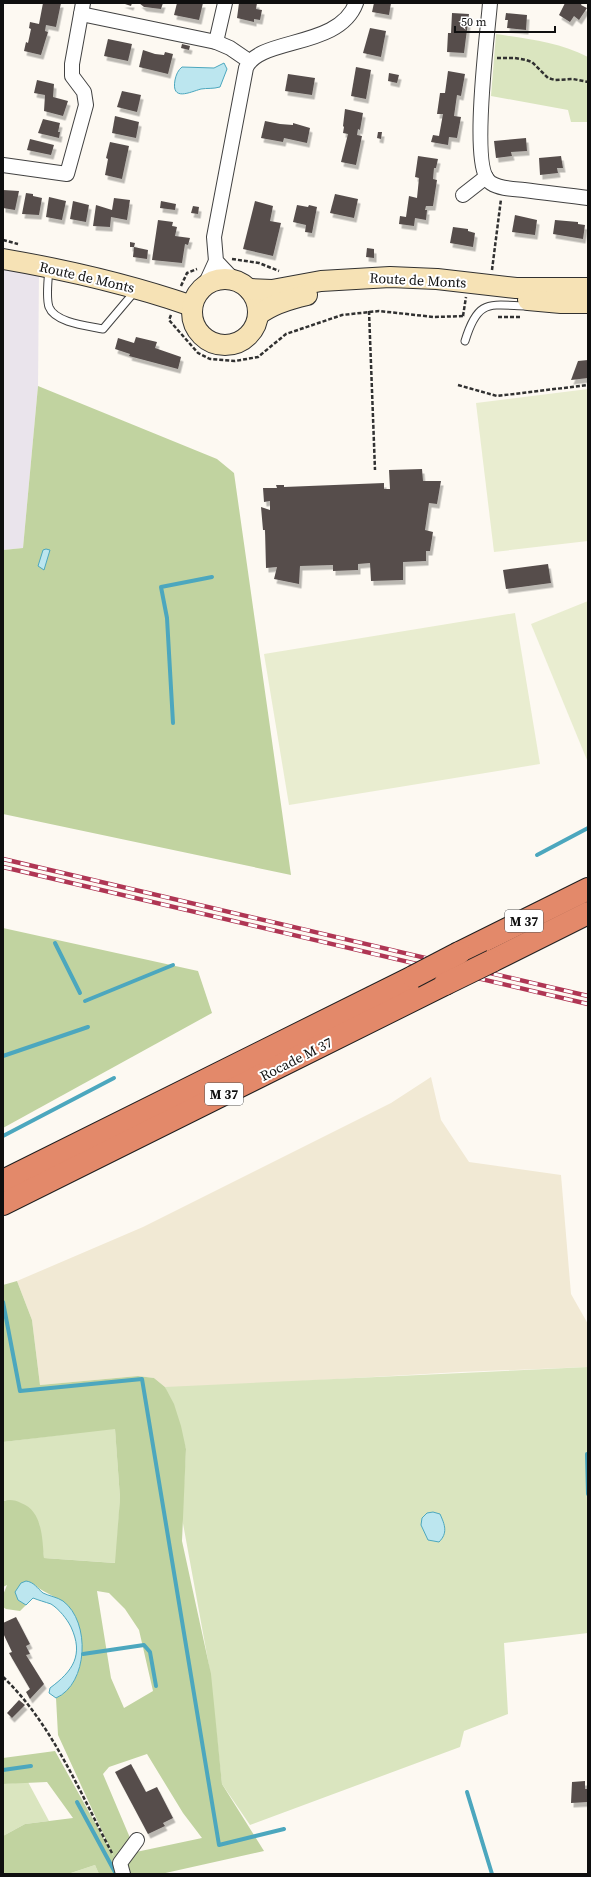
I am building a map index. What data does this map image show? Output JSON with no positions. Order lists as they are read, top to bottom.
{
  "streets": {
    "highway": ["M 37", "Rocade M 37"],
    "main road": ["Route de Monts"]
  },
  "scale_bar": "50 m"
}
